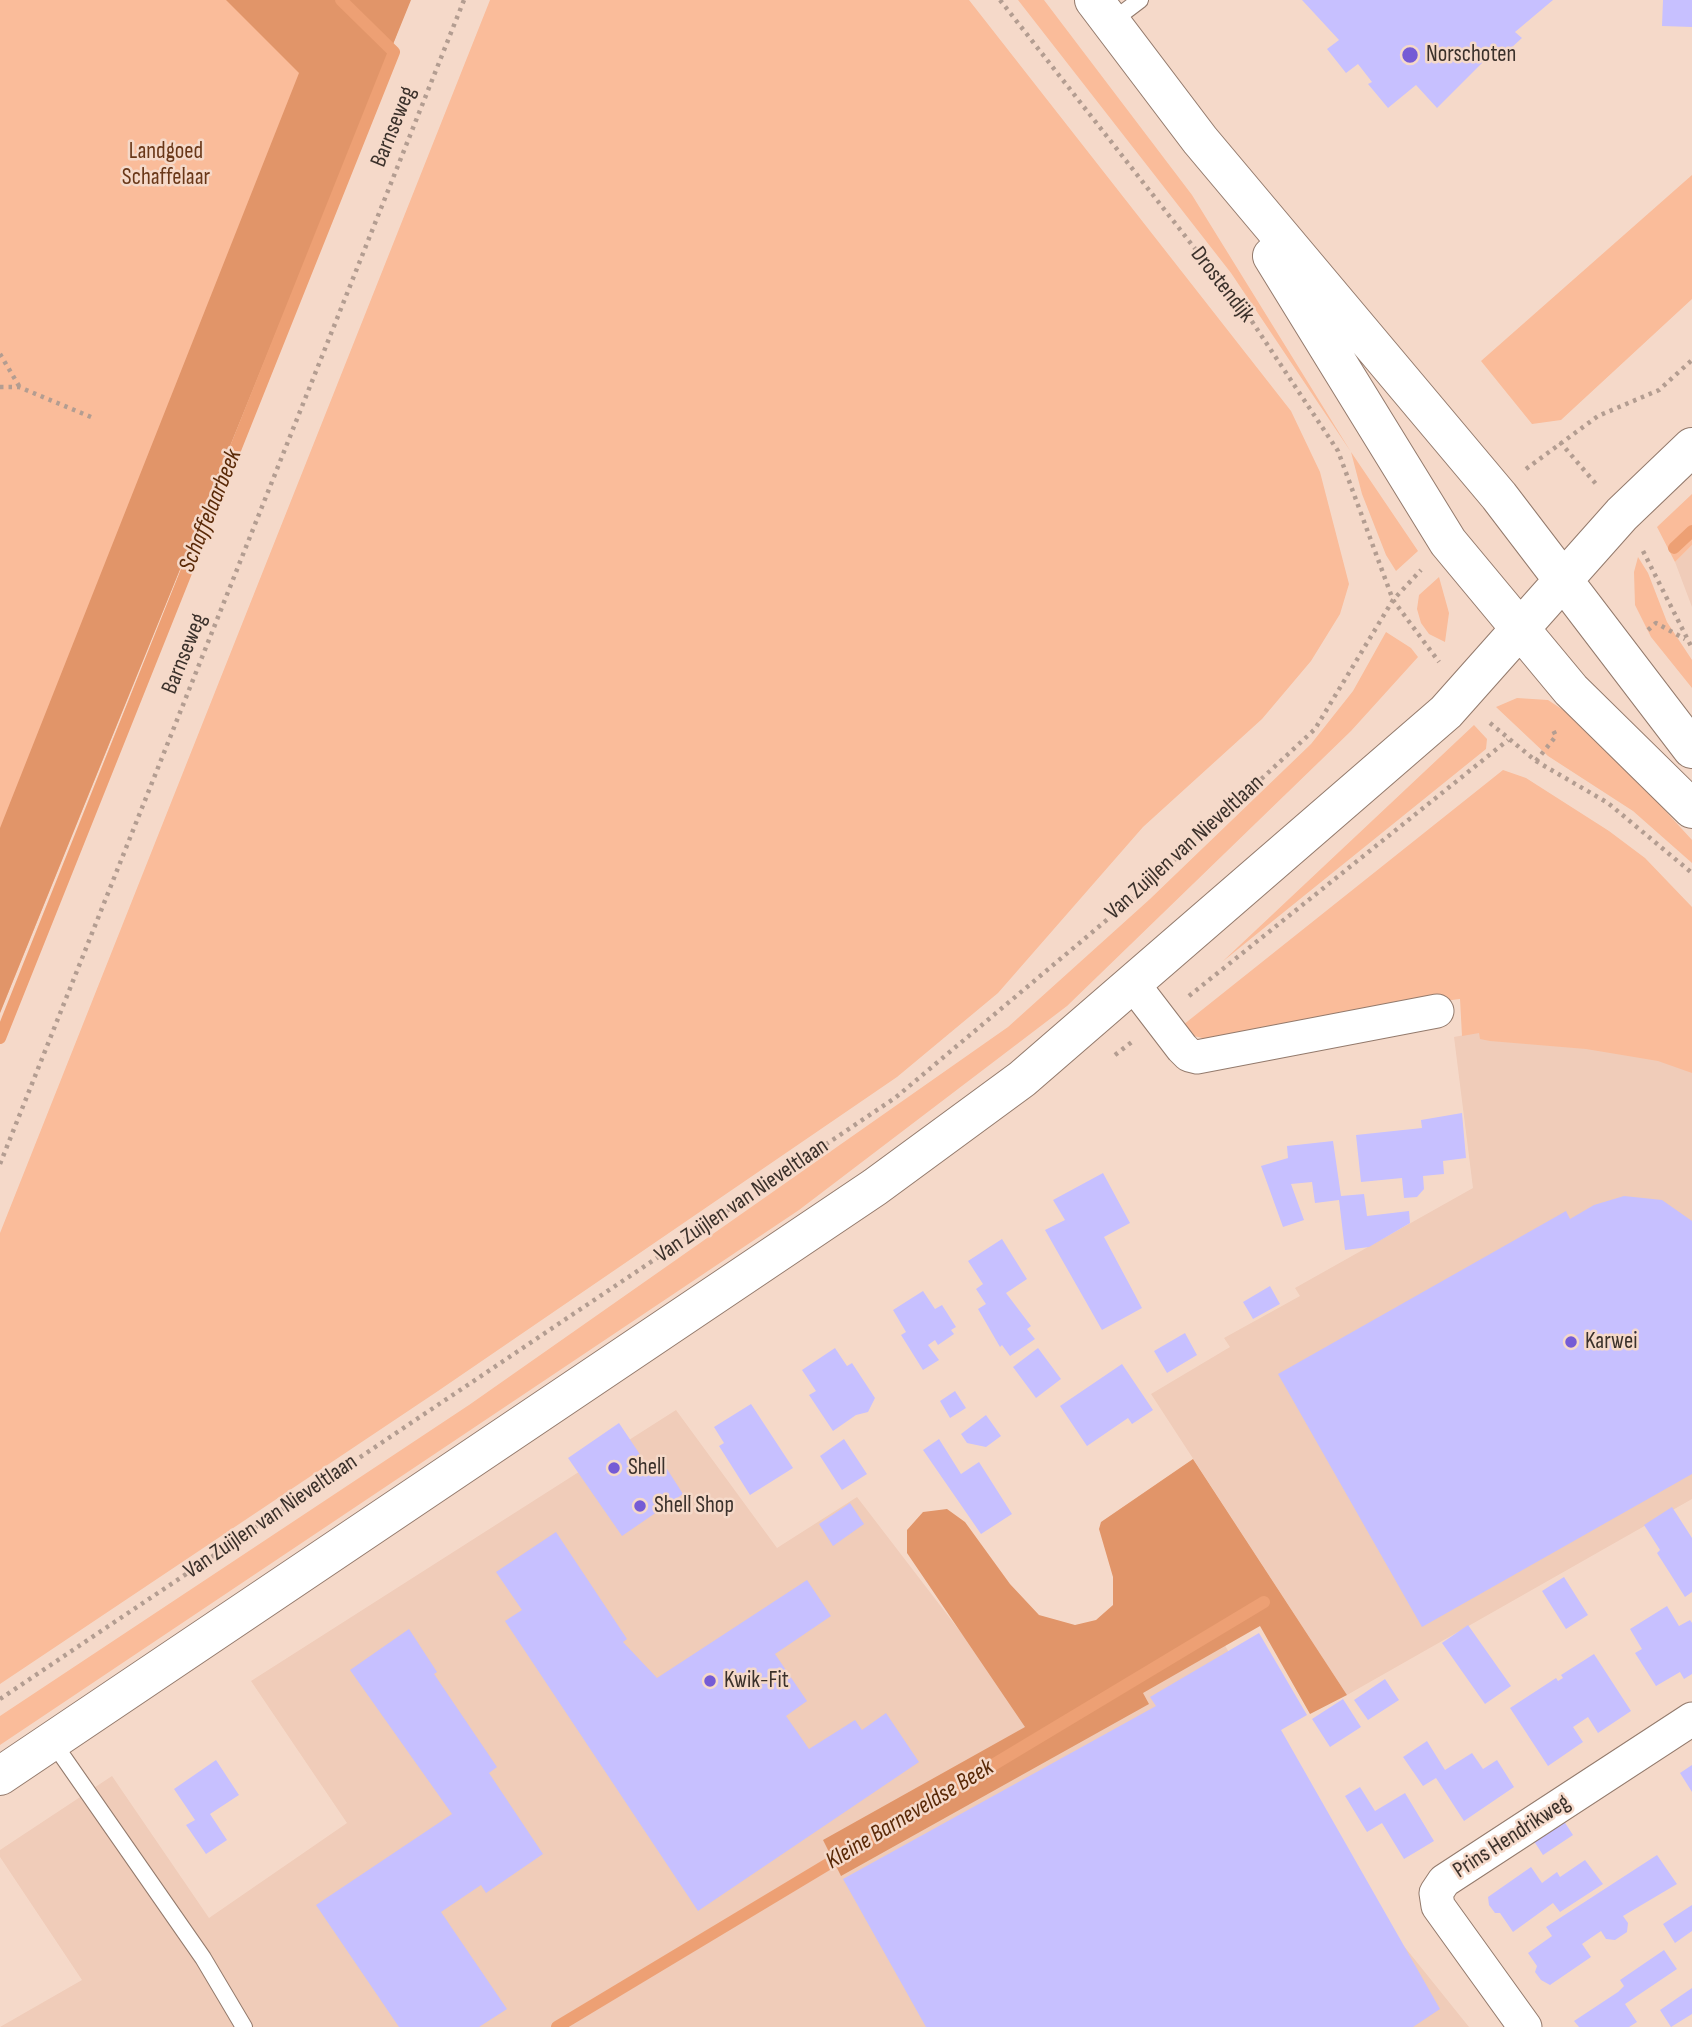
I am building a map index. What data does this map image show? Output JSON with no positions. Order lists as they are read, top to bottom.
{
  "streets": {
    "street": ["Prins Hendrikweg"],
    "path": ["Barnseweg", "Drostendijk", "Van Zuijlen van Nieveltlaan"]
  },
  "crossings": [
    ["Drostendijk", "Van Zuijlen van Nieveltlaan"]
  ],
  "water": ["Schaffelaarbeek", "Kleine Barneveldse Beek"],
  "parks": ["Landgoed Schaffelaar"],
  "places": [
    "Norschoten",
    "Karwei",
    "Shell",
    "Shell Shop",
    "Kwik-Fit"
  ]
}
